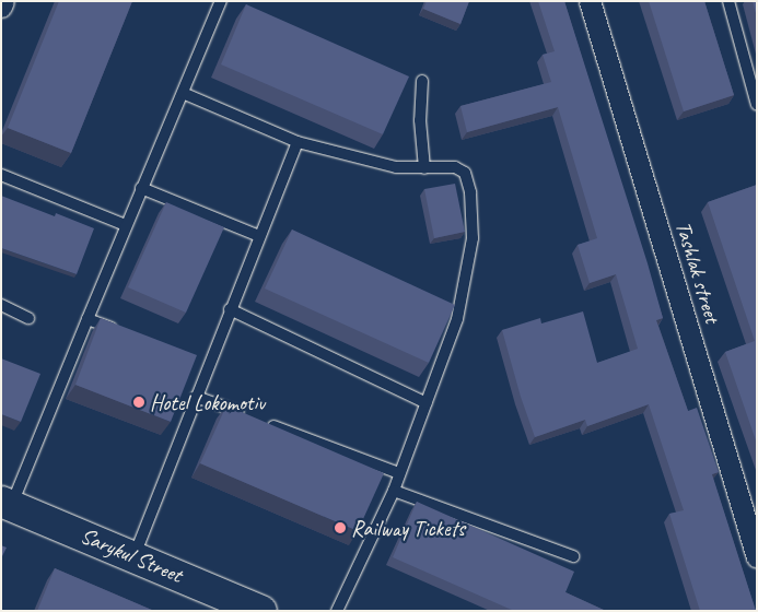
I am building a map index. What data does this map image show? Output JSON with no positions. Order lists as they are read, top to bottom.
{
  "streets": {
    "main road": ["Sarykul Street"],
    "street": ["Tashlak street"]
  },
  "places": ["Hotel Lokomotiv", "Railway Tickets"]
}
